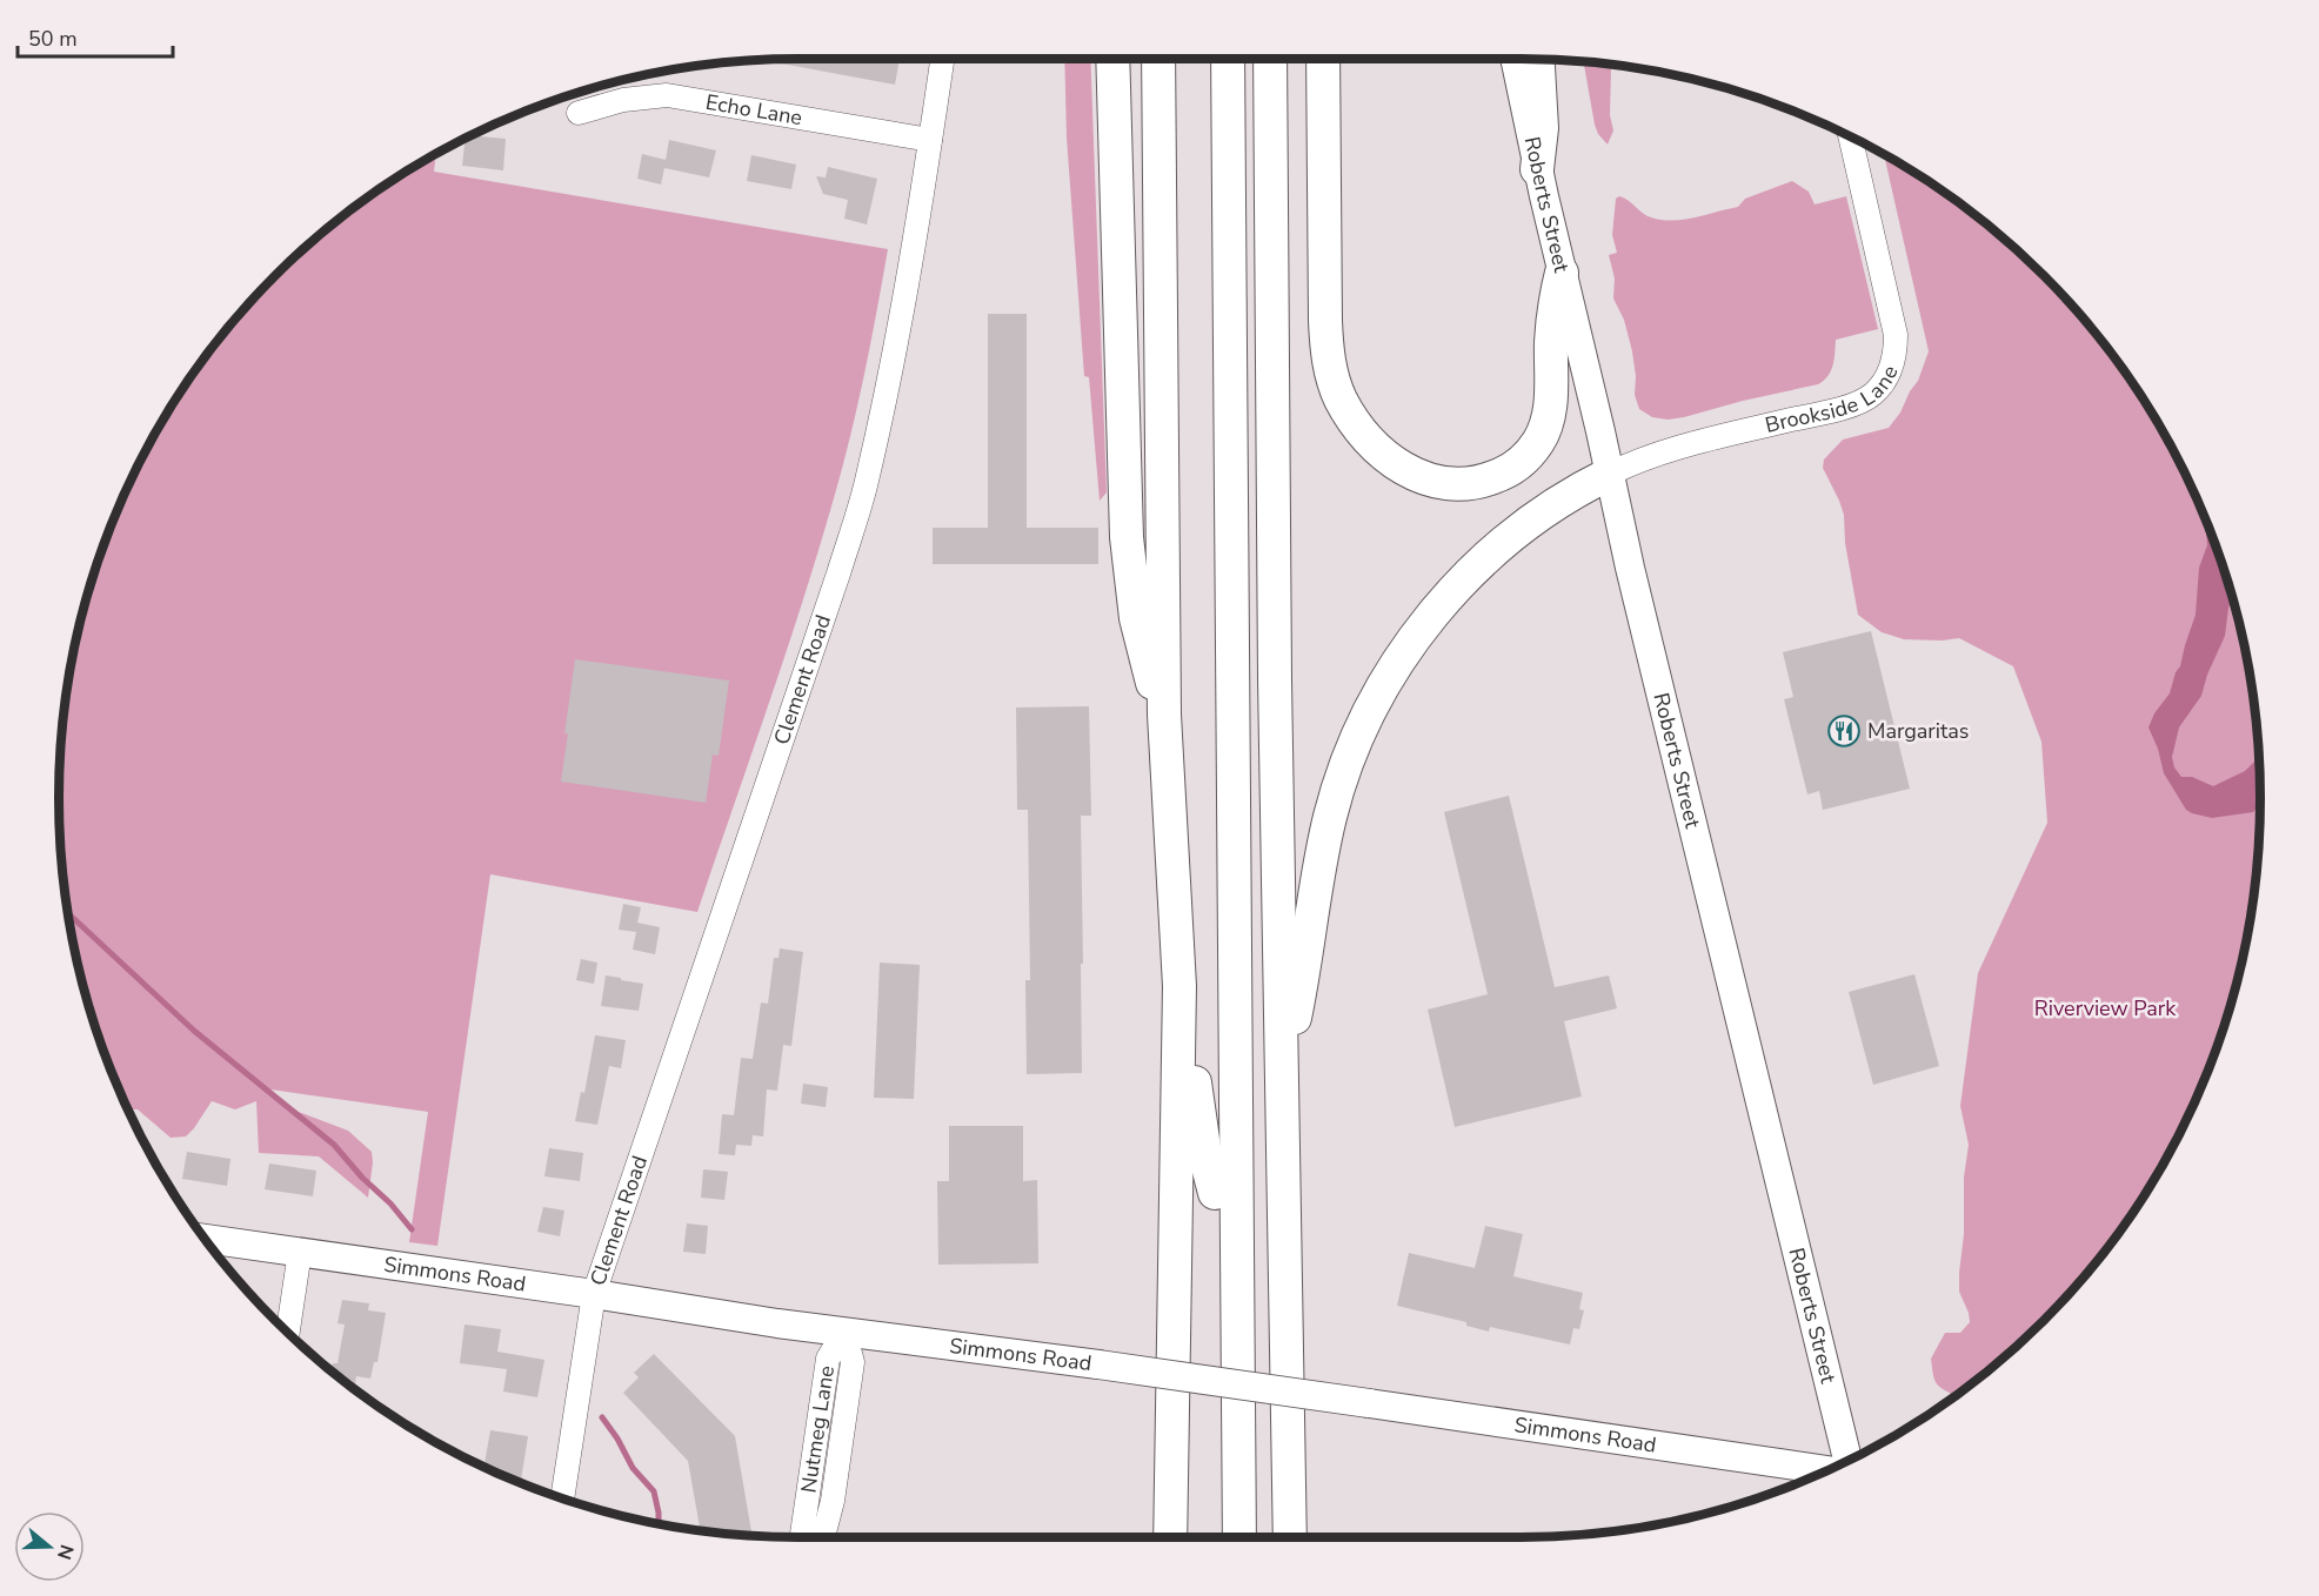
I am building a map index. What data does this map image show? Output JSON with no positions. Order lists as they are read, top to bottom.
{
  "streets": {
    "main road": ["Roberts Street", "Simmons Road"],
    "street": [
      "Echo Lane",
      "Brookside Lane",
      "Clement Road",
      "Nutmeg Lane"
    ]
  },
  "crossings": [
    ["Echo Lane", "Clement Road"],
    ["Roberts Street", "Brookside Lane"],
    ["Clement Road", "Simmons Road"],
    ["Simmons Road", "Nutmeg Lane"]
  ],
  "parks": ["Riverview Park"],
  "places": {
    "restaurant": ["Margaritas"]
  },
  "scale_bar": "50 m",
  "north": "right"
}
